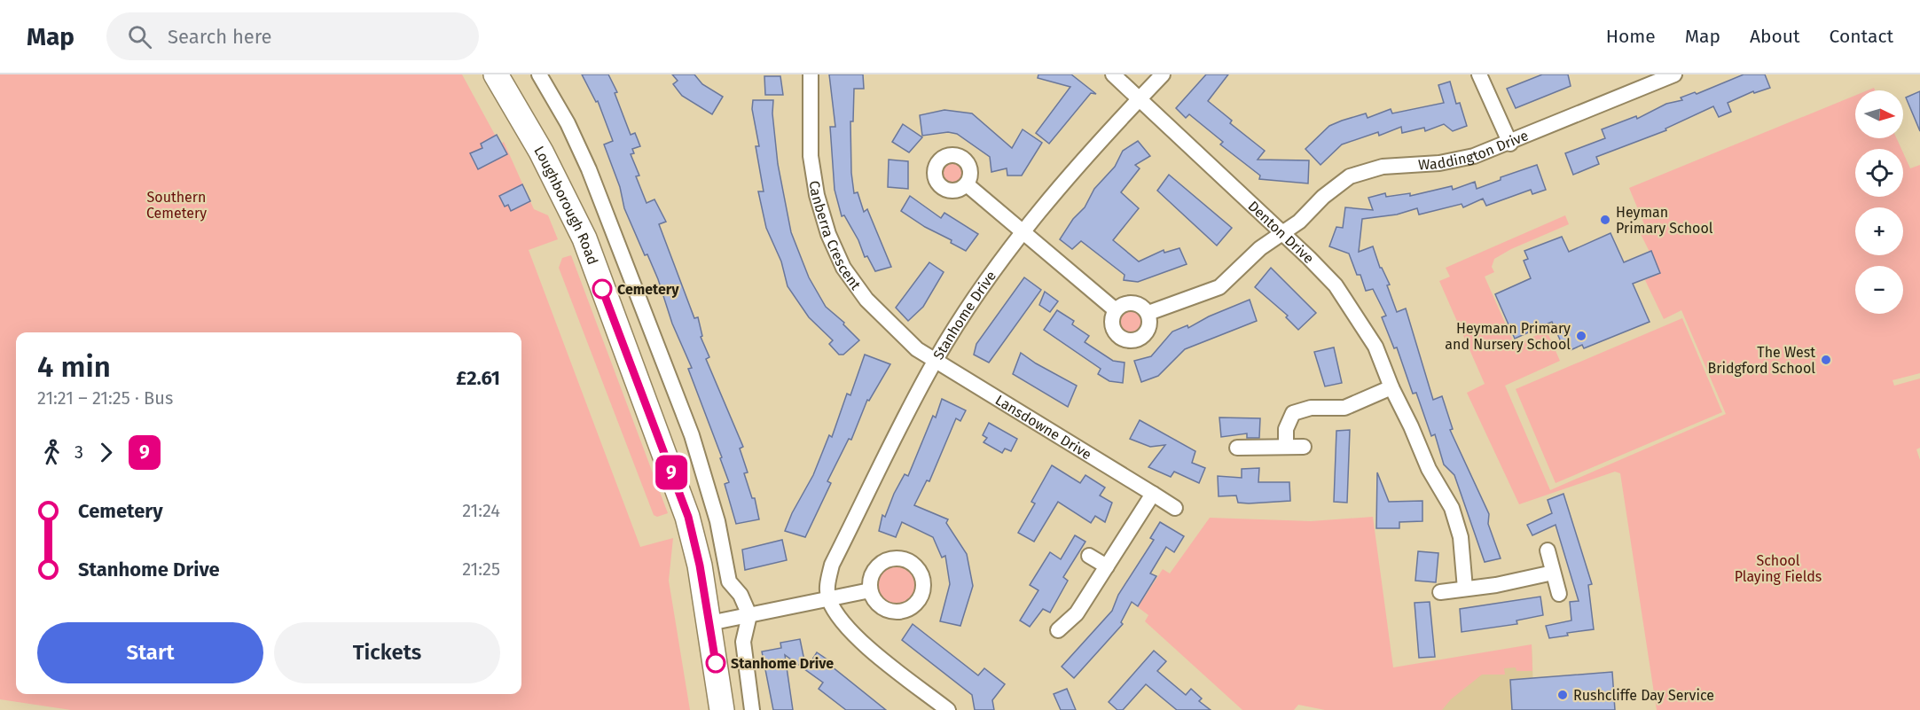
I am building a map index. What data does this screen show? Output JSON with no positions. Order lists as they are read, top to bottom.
{
  "streets": {
    "main road": ["Loughborough Road"],
    "street": [
      "Waddington Drive",
      "Denton Drive",
      "Canberra Crescent",
      "Stanhome Drive",
      "Lansdowne Drive"
    ]
  },
  "crossings": [
    ["Waddington Drive", "Denton Drive"],
    ["Denton Drive", "Stanhome Drive"],
    ["Canberra Crescent", "Stanhome Drive"],
    ["Canberra Crescent", "Lansdowne Drive"],
    ["Stanhome Drive", "Lansdowne Drive"]
  ],
  "parks": ["Southern Cemetery", "School Playing Fields"],
  "places": [
    "Heyman Primary School",
    "Cemetery",
    "Heymann Primary and Nursery School",
    "The West Bridgford School",
    "Stanhome Drive",
    "Rushcliffe Day Service"
  ],
  "lines": ["bus line 9"],
  "north": "right",
  "page": {
    "header": "Map",
    "search": "Search here",
    "nav": [
      "Home",
      "Map",
      "About",
      "Contact"
    ],
    "on_map": "9",
    "map_buttons": ["+", "−"],
    "heading": ["4 min", "21:21 – 21:25 · Bus", "£2.61"],
    "legs": ["3", "9"],
    "list": [
      {
        "name": "Cemetery",
        "value": "21:24"
      },
      {
        "name": "Stanhome Drive",
        "value": "21:25"
      }
    ],
    "buttons": ["Start", "Tickets"]
  }
}
